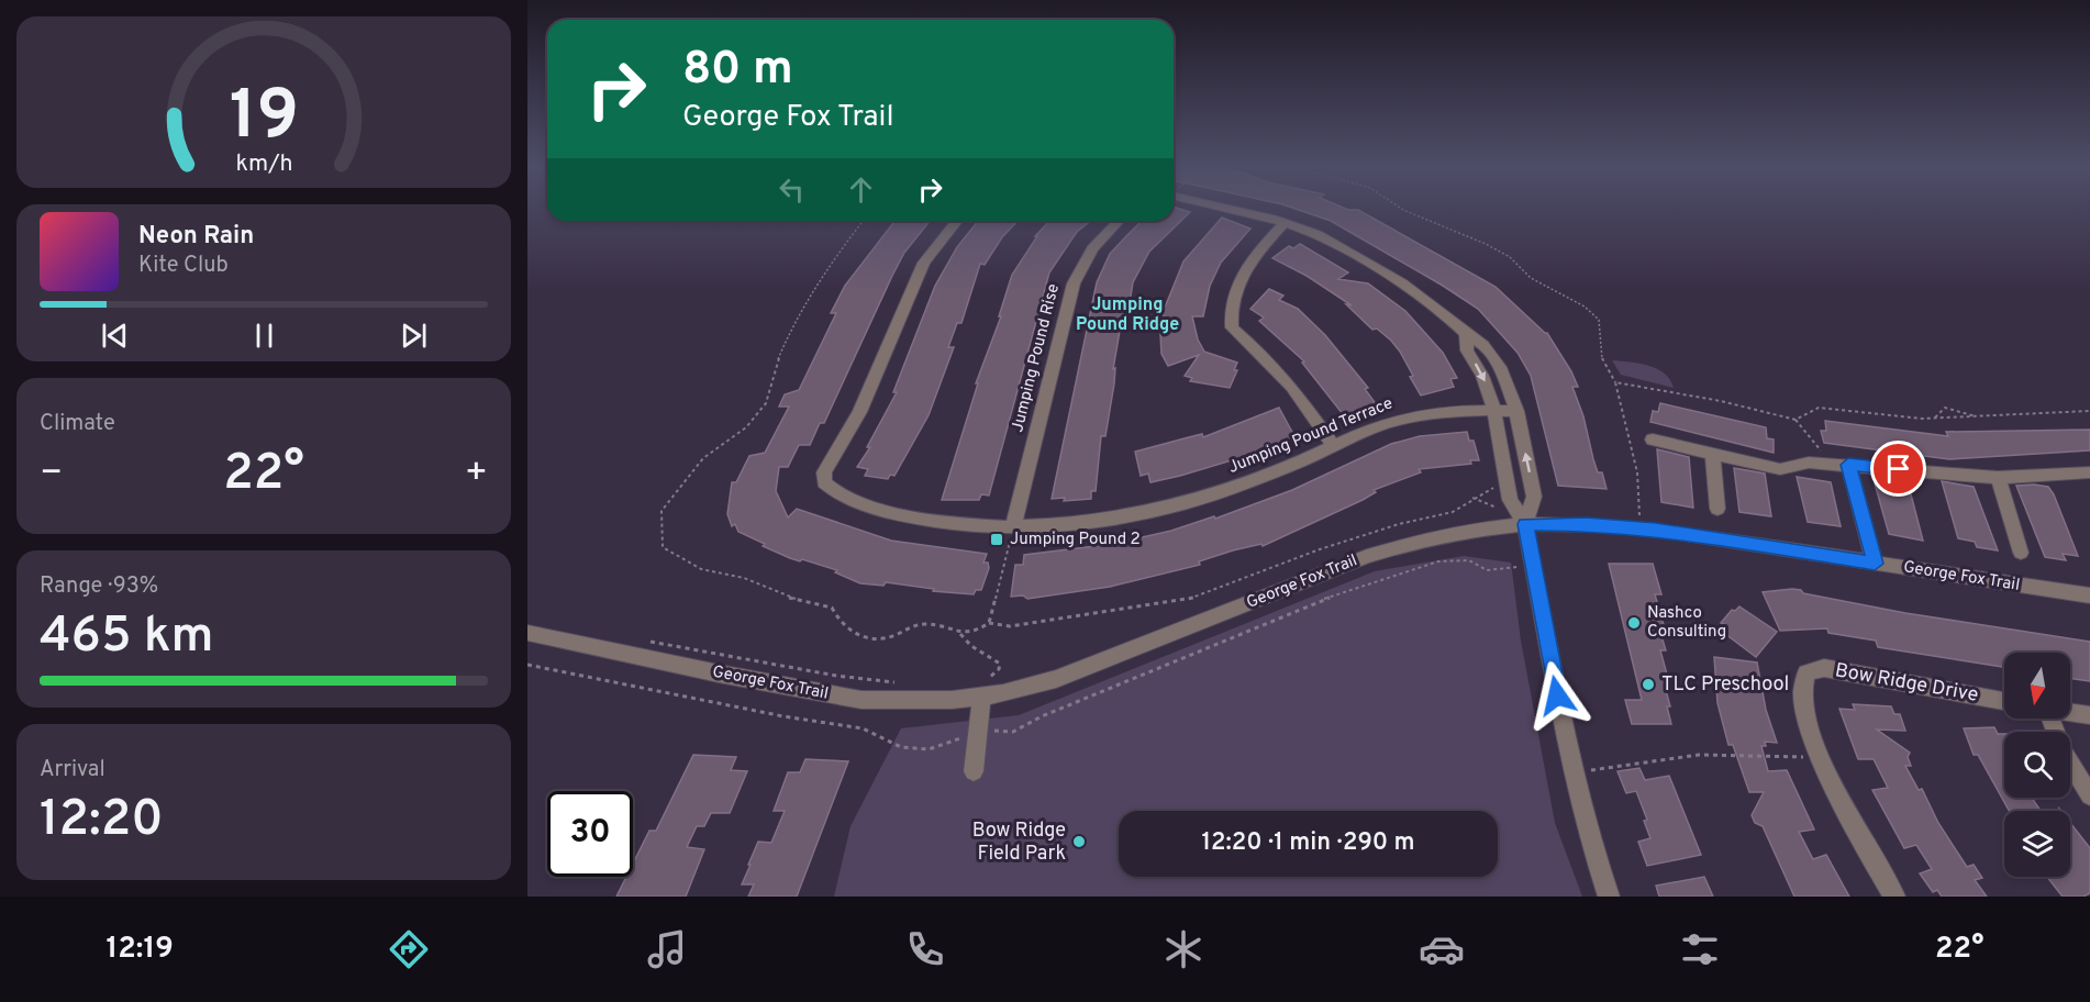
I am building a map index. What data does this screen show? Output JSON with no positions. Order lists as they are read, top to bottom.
{
  "streets": {
    "street": [
      "Jumping Pound Rise",
      "Jumping Pound Terrace",
      "George Fox Trail",
      "Bow Ridge Drive"
    ]
  },
  "crossings": [
    ["Jumping Pound Rise", "Jumping Pound Terrace"]
  ],
  "districts": ["Jumping Pound Ridge"],
  "places": {
    "transit": ["Jumping Pound 2"],
    "other": ["Nashco Consulting", "TLC Preschool", "Bow Ridge Field Park"]
  },
  "north": "bottom",
  "page": {
    "turn": ["80 m", "George Fox Trail"],
    "song": ["Neon Rain", "Kite Club"],
    "tile": [
      "Climate",
      ["Range · 93%", "465 km"],
      ["Arrival", "12:20"]
    ],
    "heat": ["−", "22°", "+"],
    "limit": "30",
    "trip": "12:20 · 1 min · 290 m",
    "tabs": ["12:19", "22°"],
    "gauge": ["19", "km/h"]
  }
}
